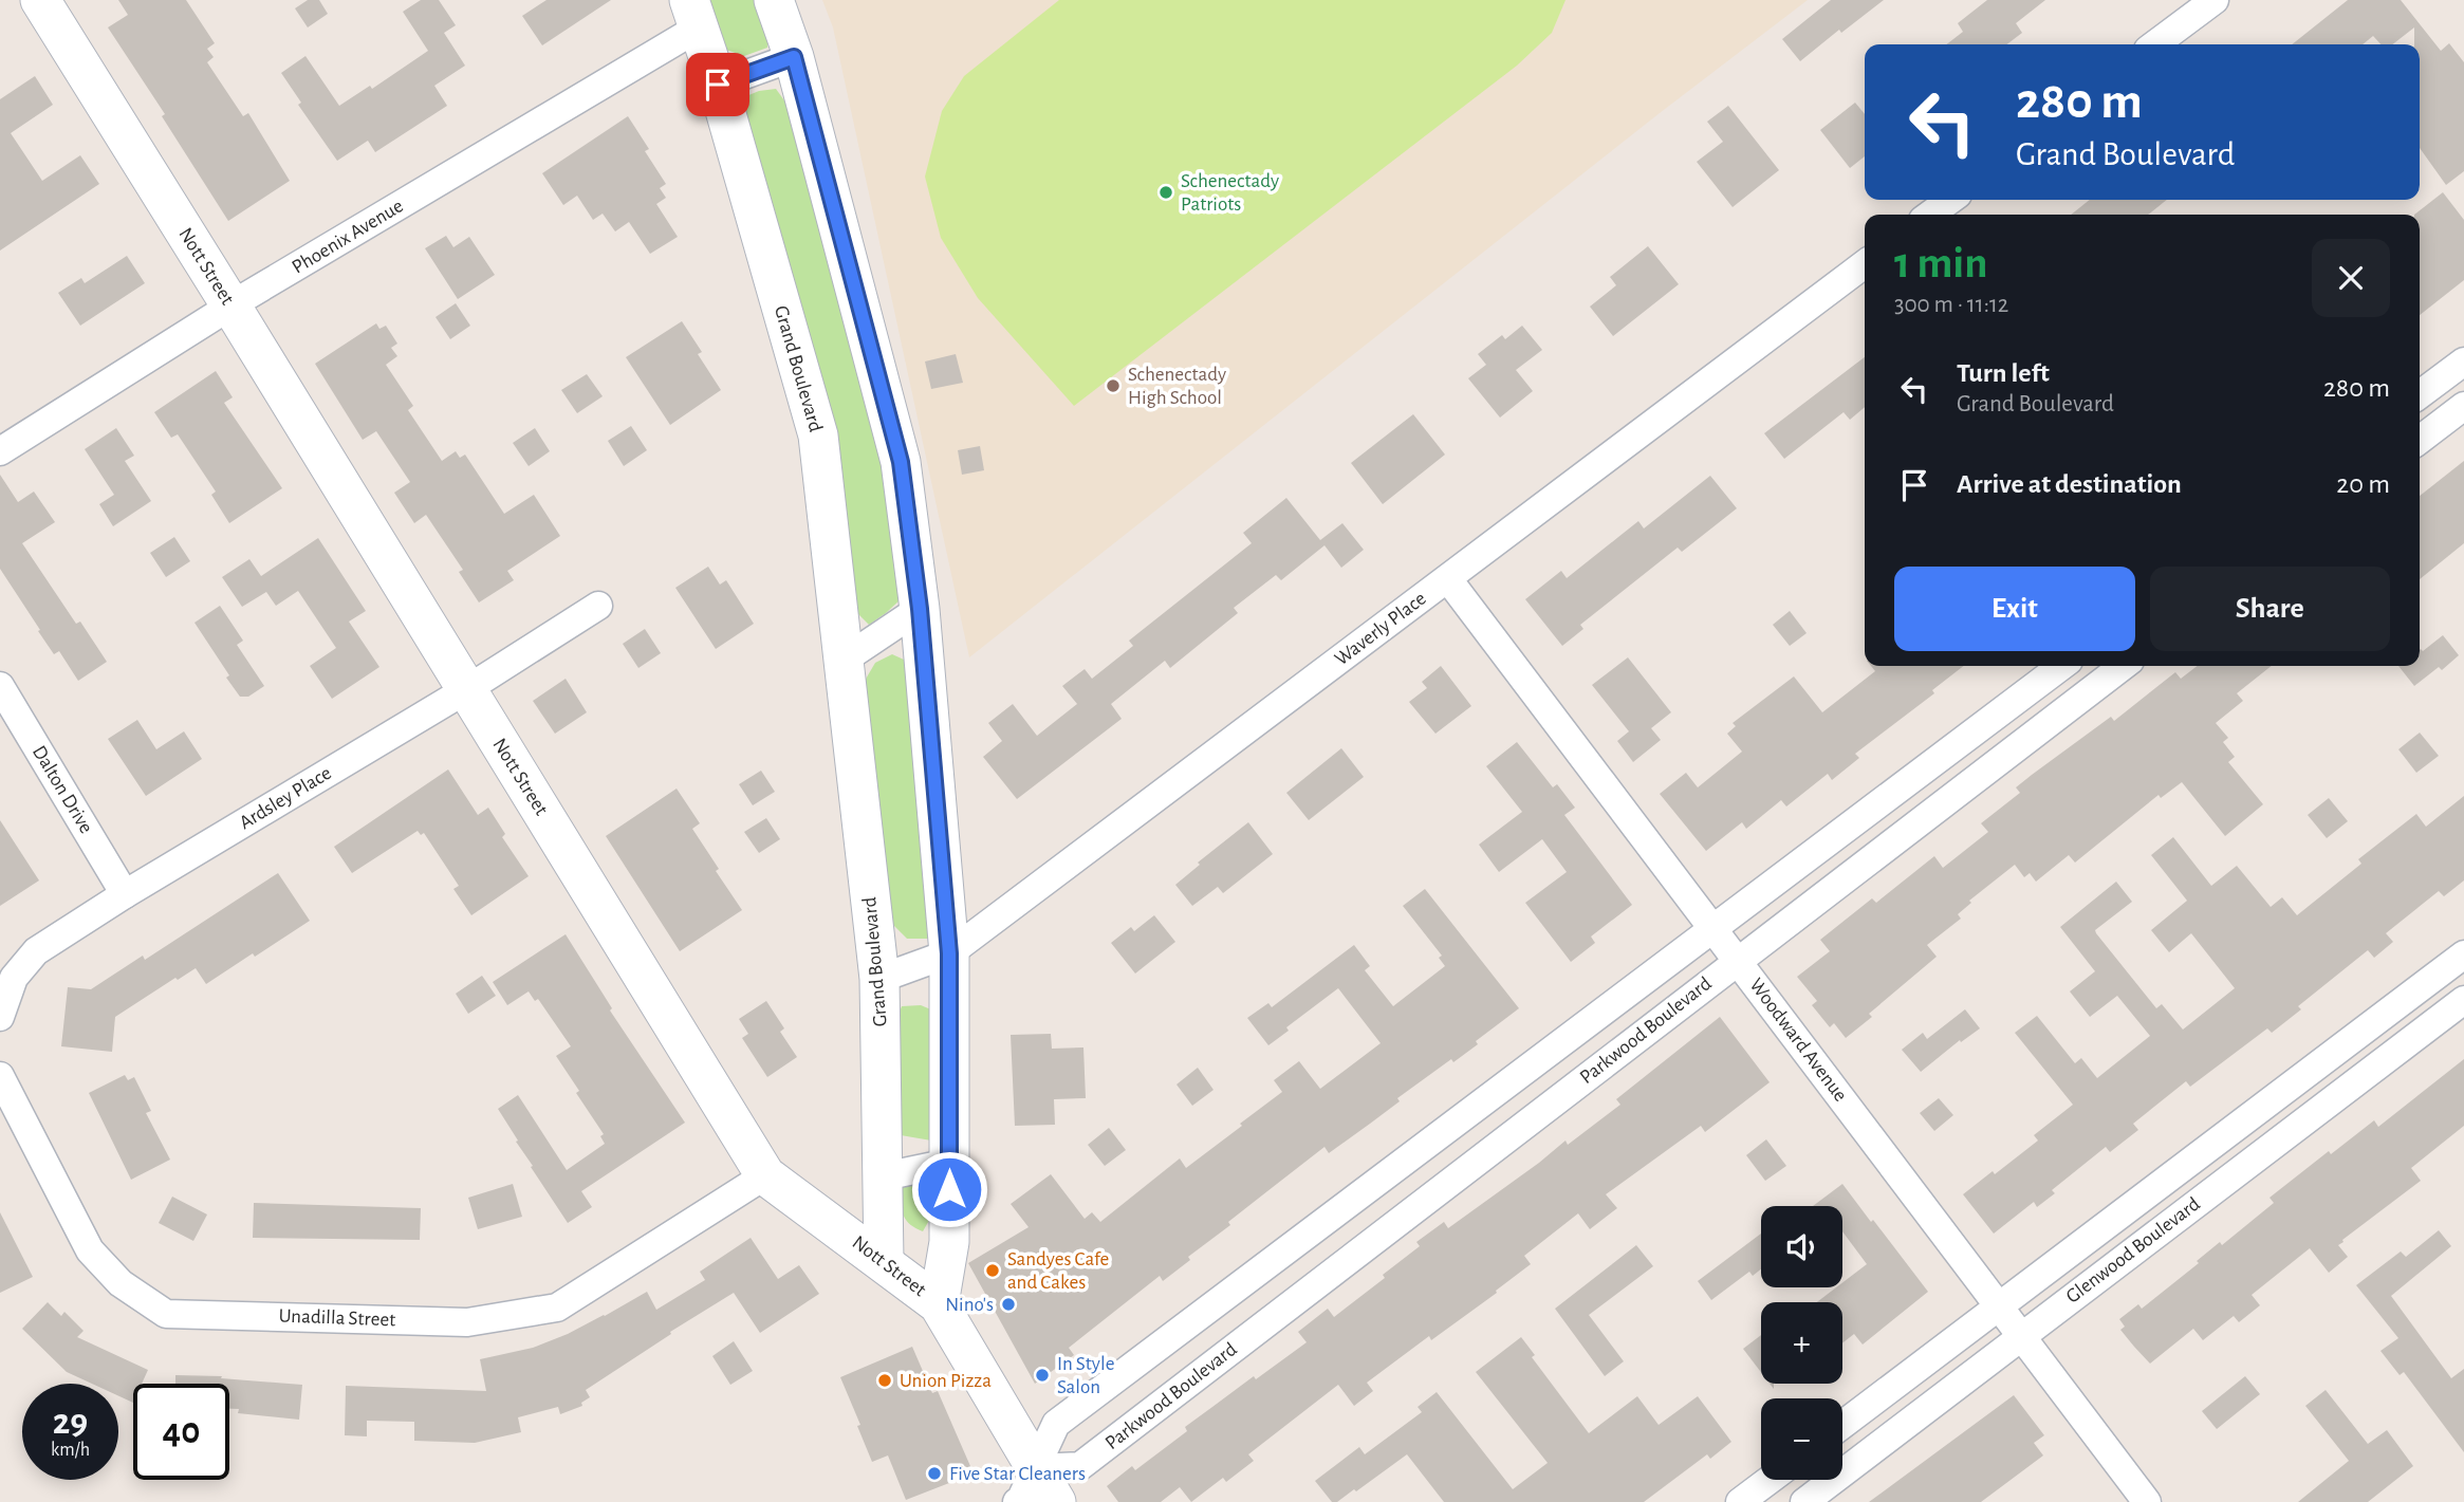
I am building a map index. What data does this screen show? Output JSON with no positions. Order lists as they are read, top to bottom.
{
  "streets": {
    "street": [
      "Phoenix Avenue",
      "Nott Street",
      "Grand Boulevard",
      "Waverly Place",
      "Dalton Drive",
      "Ardsley Place",
      "Parkwood Boulevard",
      "Woodward Avenue",
      "Glenwood Boulevard",
      "Unadilla Street"
    ]
  },
  "crossings": [
    ["Phoenix Avenue", "Nott Street"],
    ["Phoenix Avenue", "Grand Boulevard"],
    ["Nott Street", "Grand Boulevard"],
    ["Nott Street", "Ardsley Place"],
    ["Nott Street", "Parkwood Boulevard"],
    ["Nott Street", "Unadilla Street"],
    ["Grand Boulevard", "Waverly Place"],
    ["Waverly Place", "Woodward Avenue"],
    ["Dalton Drive", "Ardsley Place"],
    ["Parkwood Boulevard", "Woodward Avenue"],
    ["Woodward Avenue", "Glenwood Boulevard"]
  ],
  "places": [
    "Schenectady Patriots",
    "Schenectady High School",
    "Sandyes Cafe and Cakes",
    "Nino's",
    "In Style Salon",
    "Union Pizza",
    "Five Star Cleaners"
  ],
  "page": {
    "turn": ["280 m", "Grand Boulevard"],
    "heading": ["1 min", "300 m · 11:12"],
    "list": [
      {
        "name": "Turn left",
        "note": "Grand Boulevard",
        "value": "280 m"
      },
      {
        "name": "Arrive at destination",
        "value": "20 m"
      }
    ],
    "buttons": ["Exit", "Share"],
    "map_buttons": ["+", "−"],
    "speed": "29 km/h",
    "limit": "40"
  }
}
